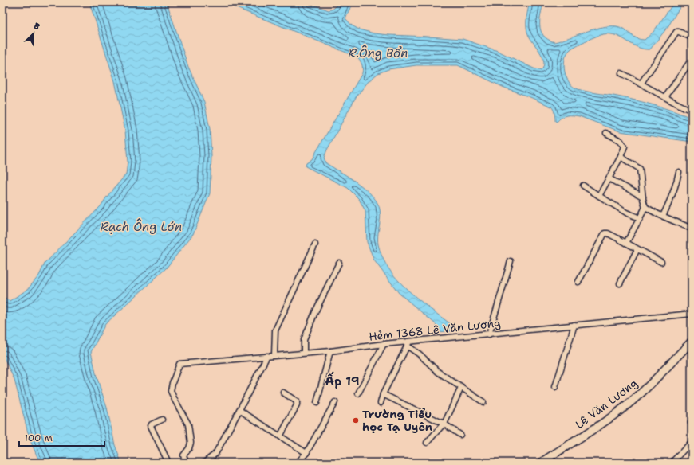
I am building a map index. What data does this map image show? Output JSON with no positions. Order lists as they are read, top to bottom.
{
  "streets": {
    "main road": ["Lê Văn Lương"],
    "street": ["Hẻm 1368 Lê Văn Lương"]
  },
  "districts": ["Ấp 19"],
  "water": ["R.Ông Bổn", "Rạch Ông Lớn"],
  "places": ["Trường Tiểu học Tạ Uyên"],
  "scale_bar": "100 m",
  "north": "top right"
}
